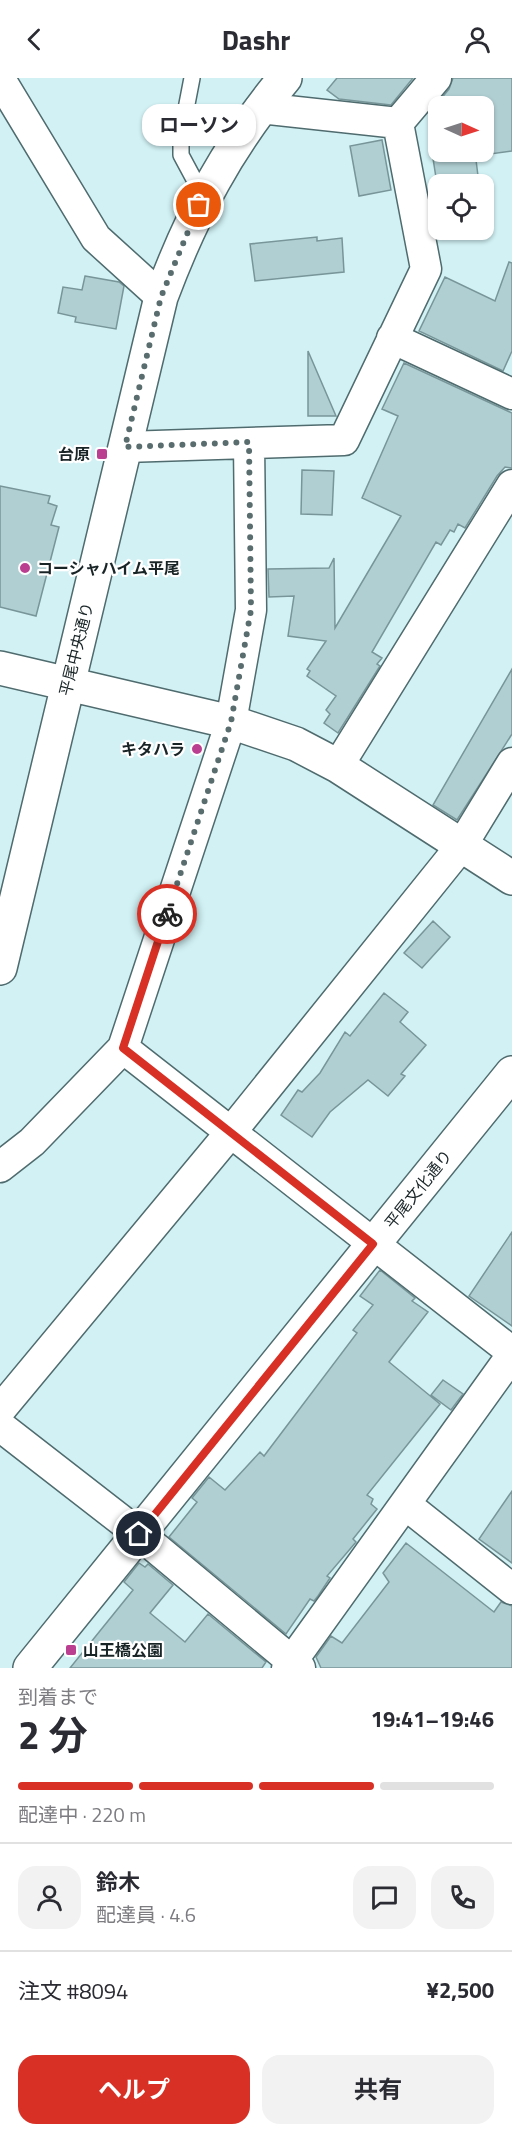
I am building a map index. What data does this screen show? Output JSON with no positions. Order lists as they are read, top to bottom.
{
  "streets": {
    "street": ["平尾中央通り", "平尾文化通り"]
  },
  "places": {
    "other": ["ローソン", "コーシャハイム平尾", "キタハラ"],
    "transit": ["台原", "山王橋公園"]
  },
  "north": "right",
  "page": {
    "header": "Dashr",
    "bubble": "ローソン",
    "heading": ["2 分", "到着まで", "19:41–19:46"],
    "panel": [
      "鈴木",
      "配達員 · 4.6",
      "注文 #8094",
      "¥2,500"
    ],
    "bar": "配達中 · 220 m",
    "buttons": ["ヘルプ", "共有"]
  }
}
